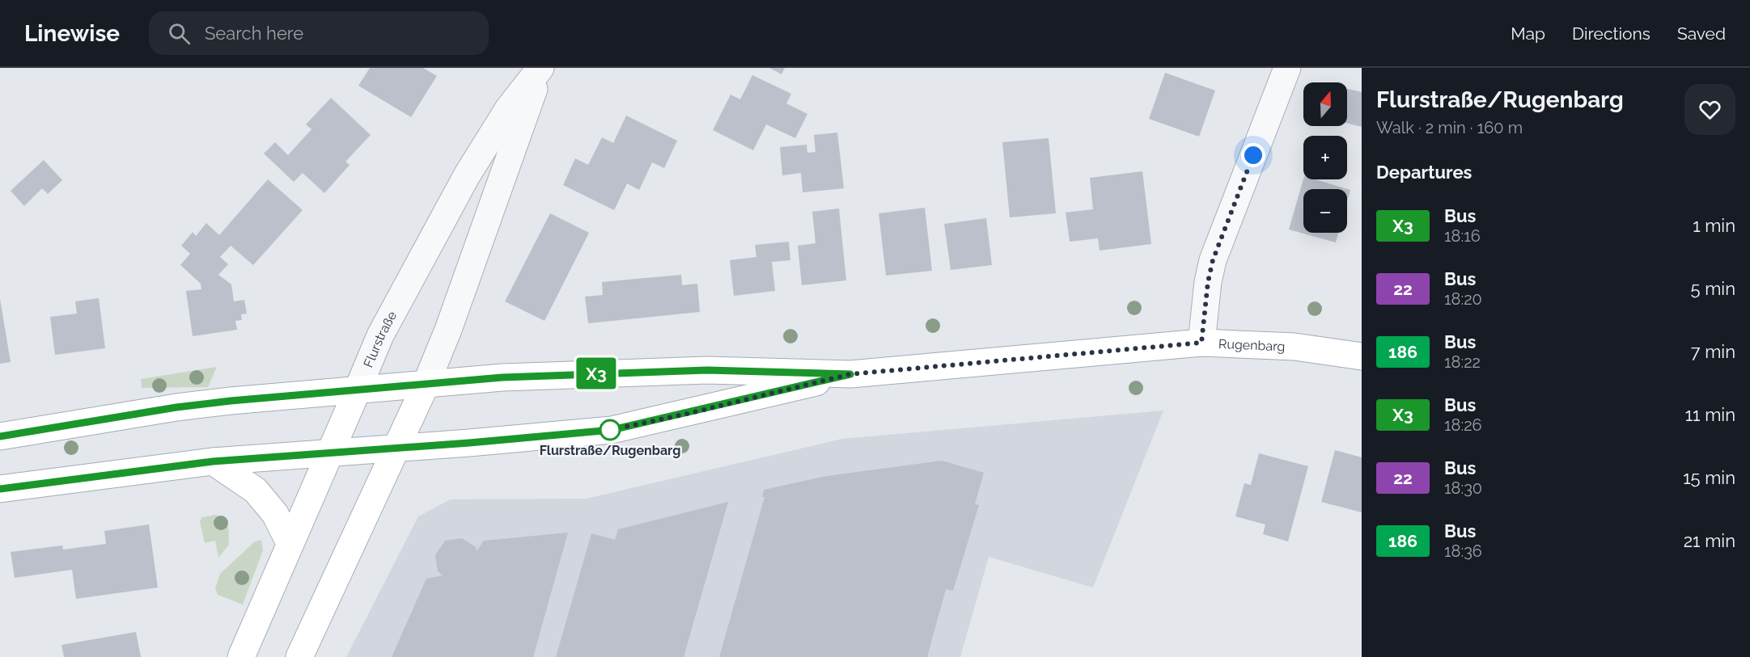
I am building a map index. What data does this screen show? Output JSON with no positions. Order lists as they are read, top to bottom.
{
  "streets": {
    "main road": ["Flurstraße", "Rugenbarg"]
  },
  "crossings": [
    ["Flurstraße", "Rugenbarg"]
  ],
  "places": ["Flurstraße/Rugenbarg"],
  "lines": ["bus line X3"],
  "north": "top",
  "page": {
    "header": "Linewise",
    "search": "Search here",
    "nav": ["Map", "Directions", "Saved"],
    "on_map": "X3",
    "heading": [
      ["Flurstraße/Rugenbarg", "Walk · 2 min · 160 m"],
      "Departures"
    ],
    "map_buttons": ["+", "−"],
    "list": [
      {
        "mark": "X3",
        "name": "Bus",
        "note": "18:16",
        "value": "1 min"
      },
      {
        "mark": "22",
        "name": "Bus",
        "note": "18:20",
        "value": "5 min"
      },
      {
        "mark": "186",
        "name": "Bus",
        "note": "18:22",
        "value": "7 min"
      },
      {
        "mark": "X3",
        "name": "Bus",
        "note": "18:26",
        "value": "11 min"
      },
      {
        "mark": "22",
        "name": "Bus",
        "note": "18:30",
        "value": "15 min"
      },
      {
        "mark": "186",
        "name": "Bus",
        "note": "18:36",
        "value": "21 min"
      }
    ]
  }
}
